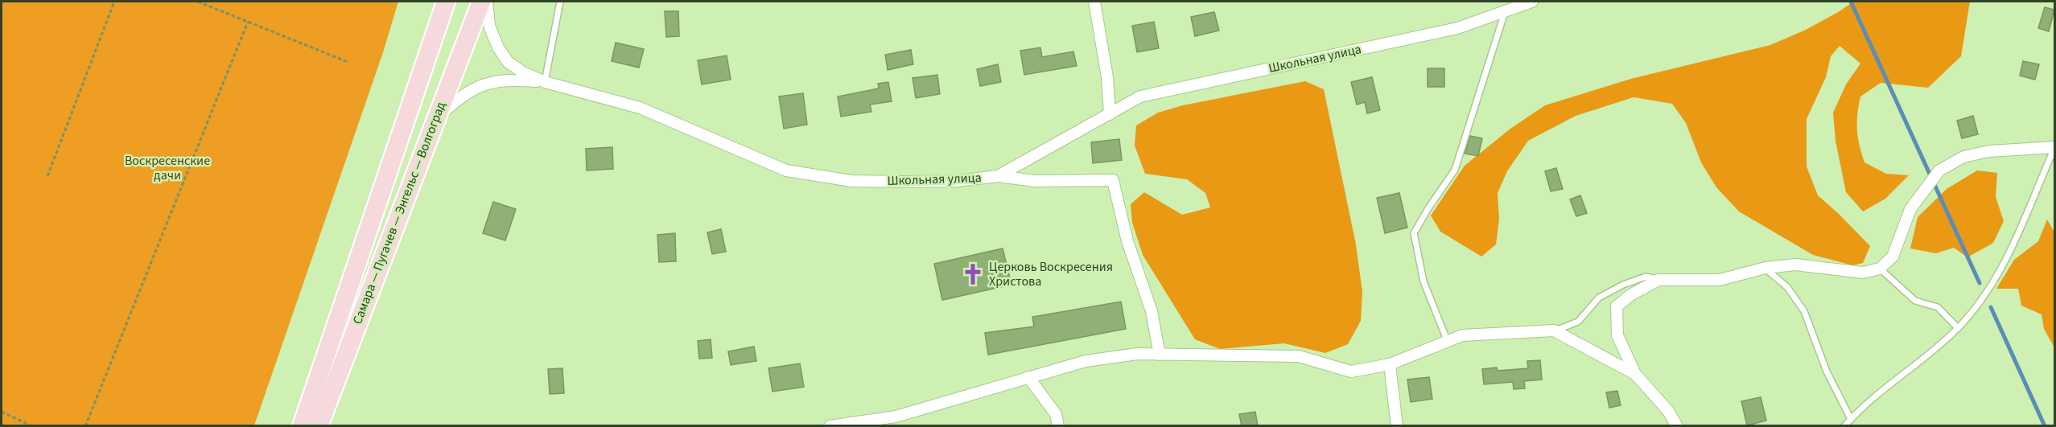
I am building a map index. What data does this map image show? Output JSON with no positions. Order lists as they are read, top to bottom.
{
  "streets": {
    "main road": ["Самара — Пугачев — Энгельс — Волгоград"],
    "street": ["Школьная улица"]
  },
  "parks": ["Воскресенские дачи"],
  "places": {
    "church": ["Церковь Воскресения Христова"]
  }
}
